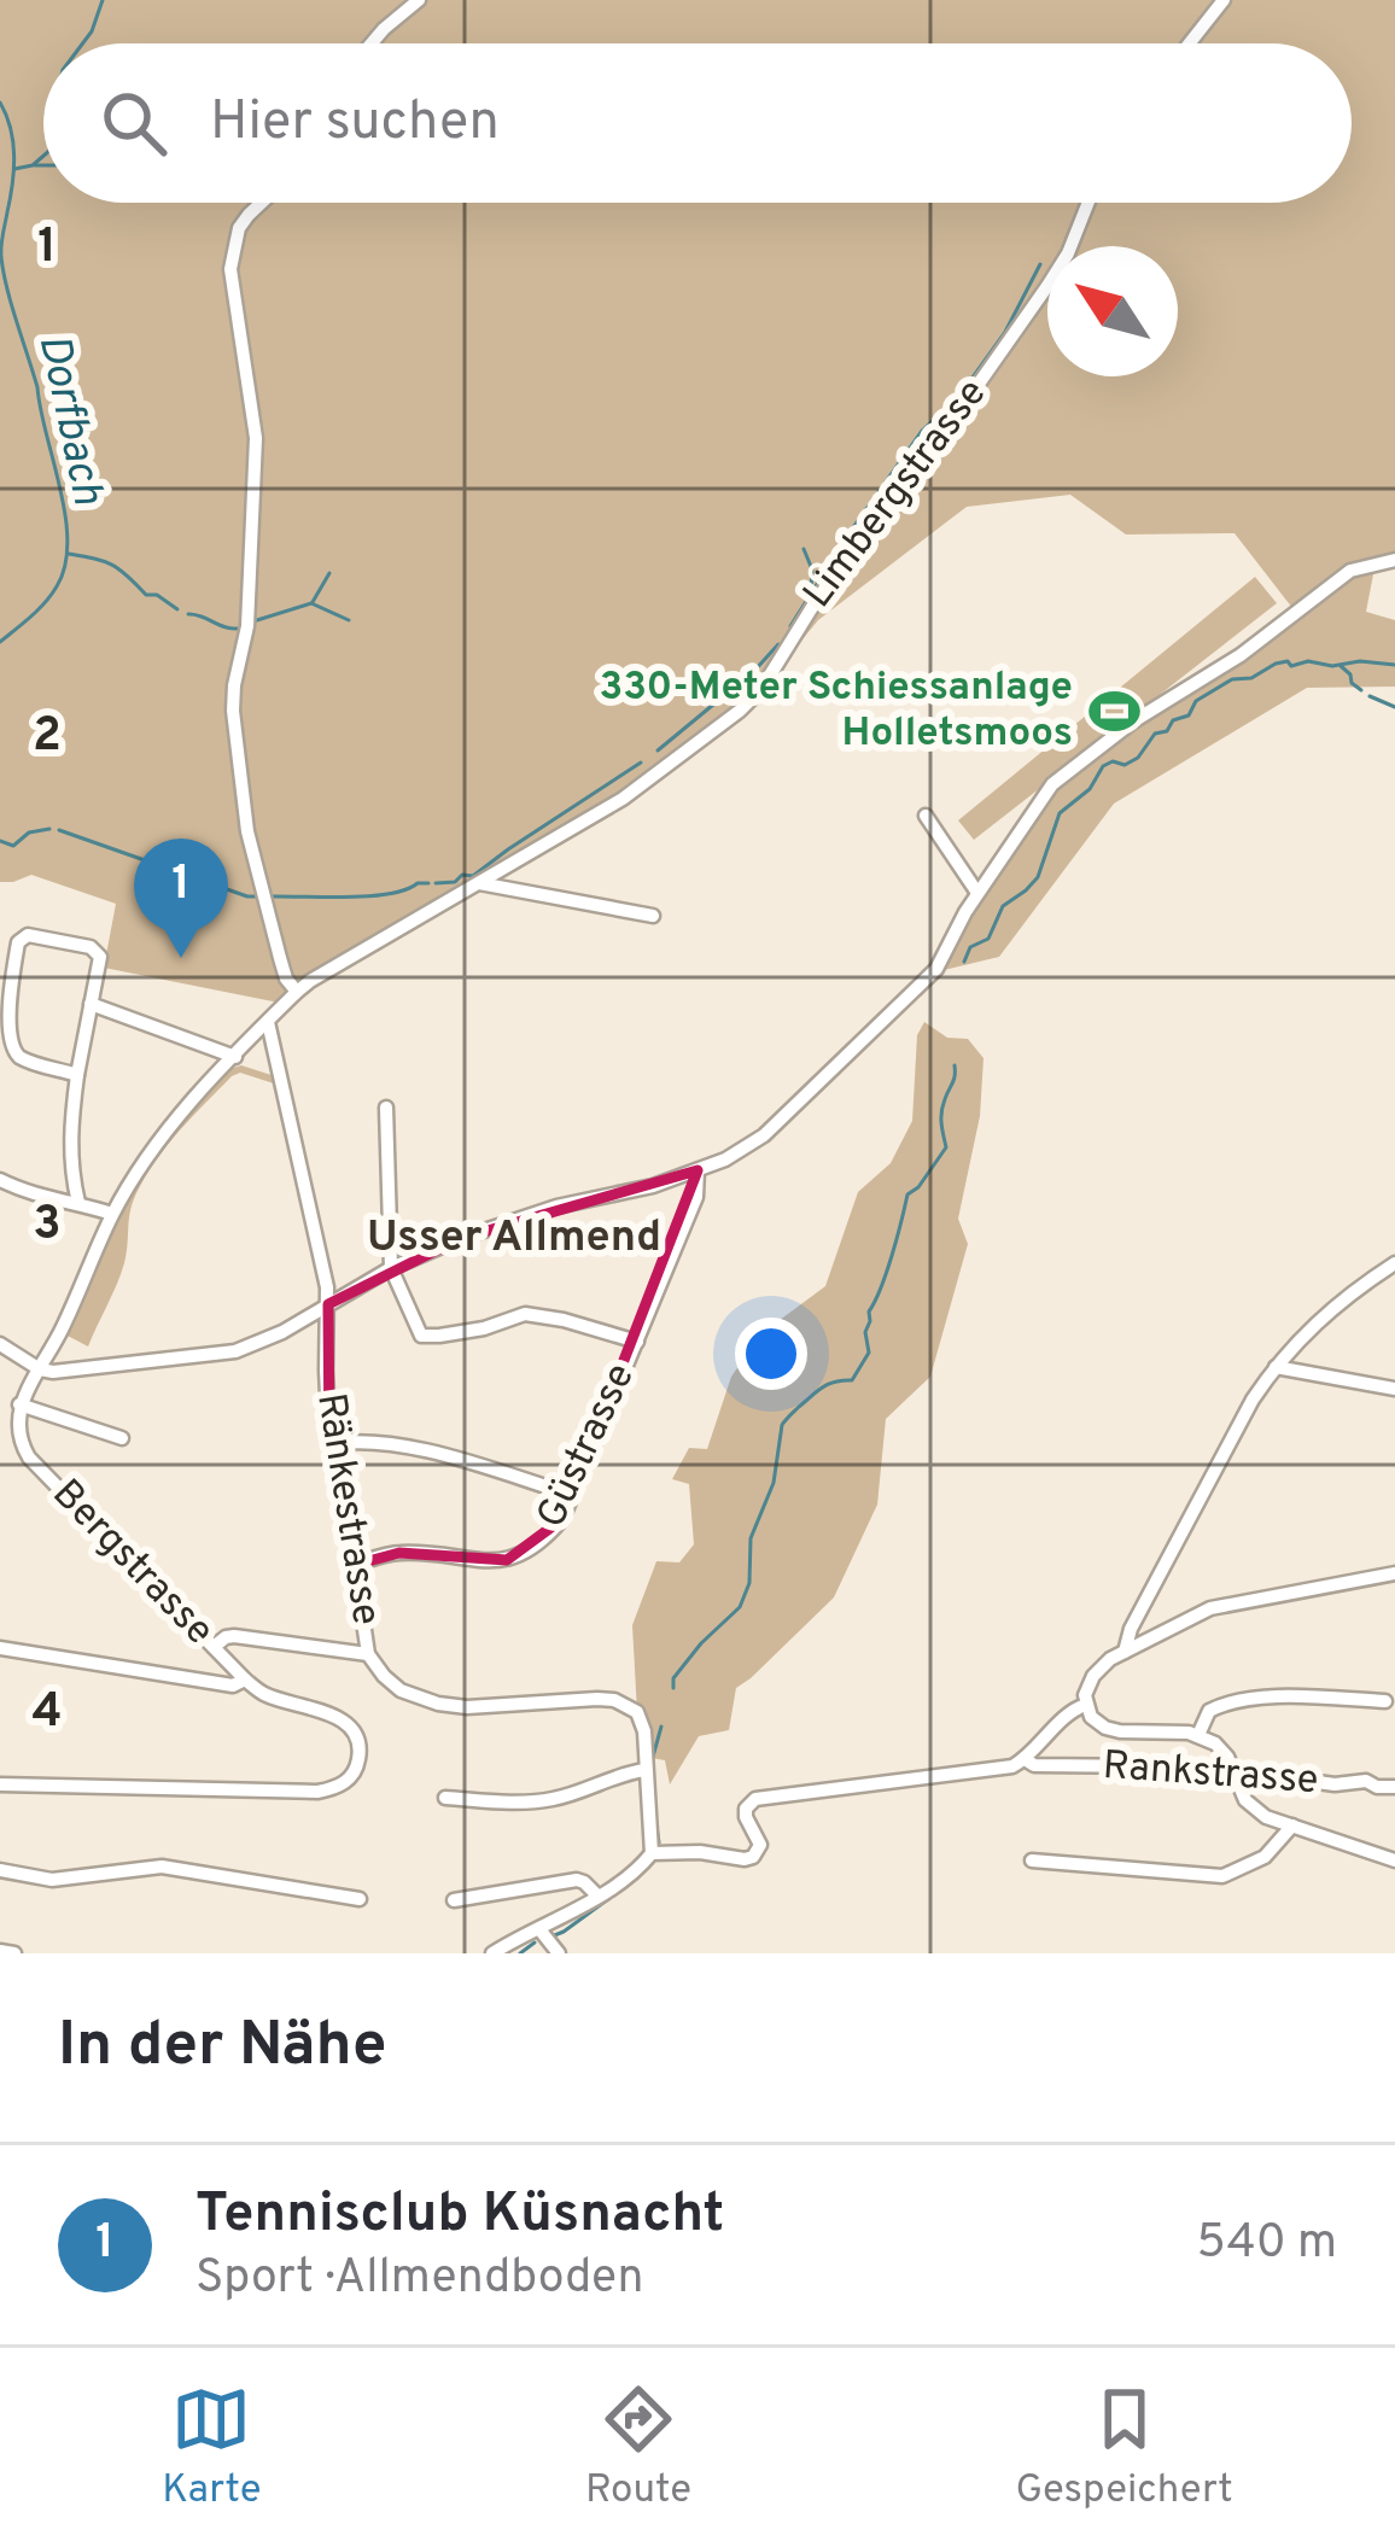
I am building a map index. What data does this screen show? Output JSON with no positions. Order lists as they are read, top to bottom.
{
  "streets": {
    "street": [
      "Limbergstrasse",
      "Güstrasse",
      "Ränkestrasse",
      "Bergstrasse",
      "Rankstrasse"
    ]
  },
  "crossings": [
    ["Limbergstrasse", "Bergstrasse"],
    ["Güstrasse", "Ränkestrasse"],
    ["Ränkestrasse", "Bergstrasse"]
  ],
  "districts": ["Usser Allmend"],
  "water": ["Dorfbach"],
  "places": {
    "sports": ["330-Meter Schiessanlage Holletsmoos"]
  },
  "north": "top left",
  "page": {
    "search": "Hier suchen",
    "pins": "1",
    "heading": "In der Nähe",
    "list": [
      {
        "mark": "1",
        "name": "Tennisclub Küsnacht",
        "note": "Sport · Allmendboden",
        "value": "540 m"
      }
    ],
    "nav": ["Karte", "Route", "Gespeichert"]
  },
  "grid": {
    "rows": [
      "1",
      "2",
      "3",
      "4"
    ]
  }
}
